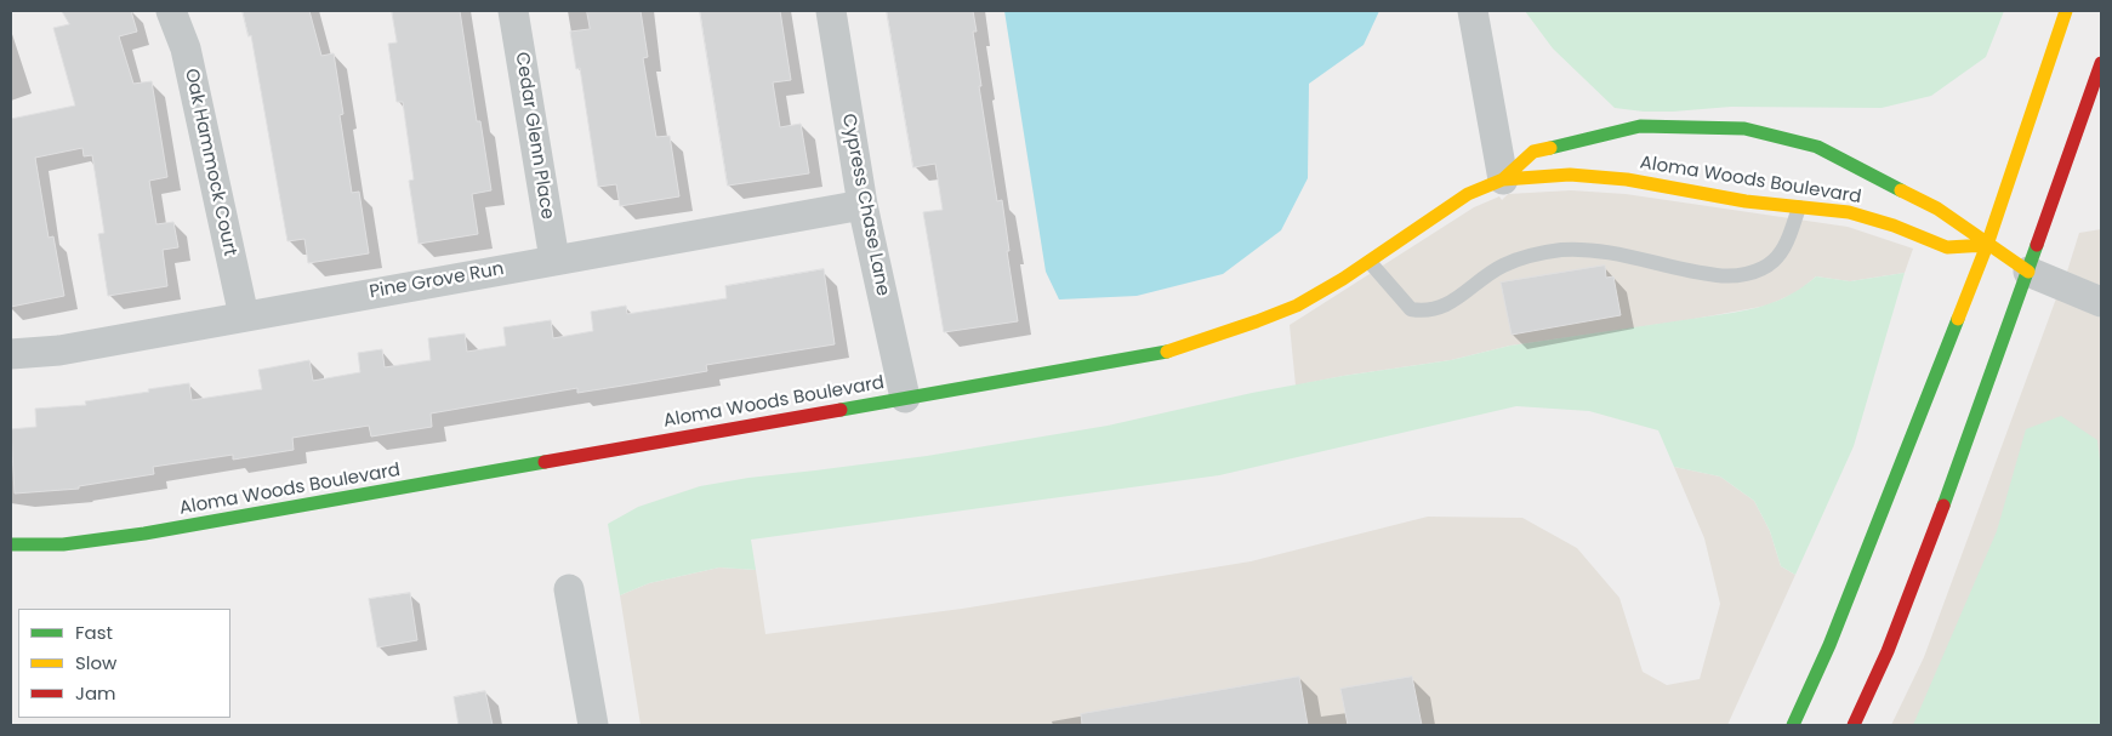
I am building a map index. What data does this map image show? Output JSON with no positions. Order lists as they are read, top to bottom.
{
  "streets": {
    "street": [
      "Cedar Glenn Place",
      "Oak Hammock Court",
      "Aloma Woods Boulevard",
      "Cypress Chase Lane",
      "Pine Grove Run"
    ]
  },
  "crossings": [
    ["Cedar Glenn Place", "Pine Grove Run"],
    ["Oak Hammock Court", "Pine Grove Run"],
    ["Aloma Woods Boulevard", "Cypress Chase Lane"],
    ["Cypress Chase Lane", "Pine Grove Run"]
  ],
  "legend": ["Fast", "Slow", "Jam"]
}
